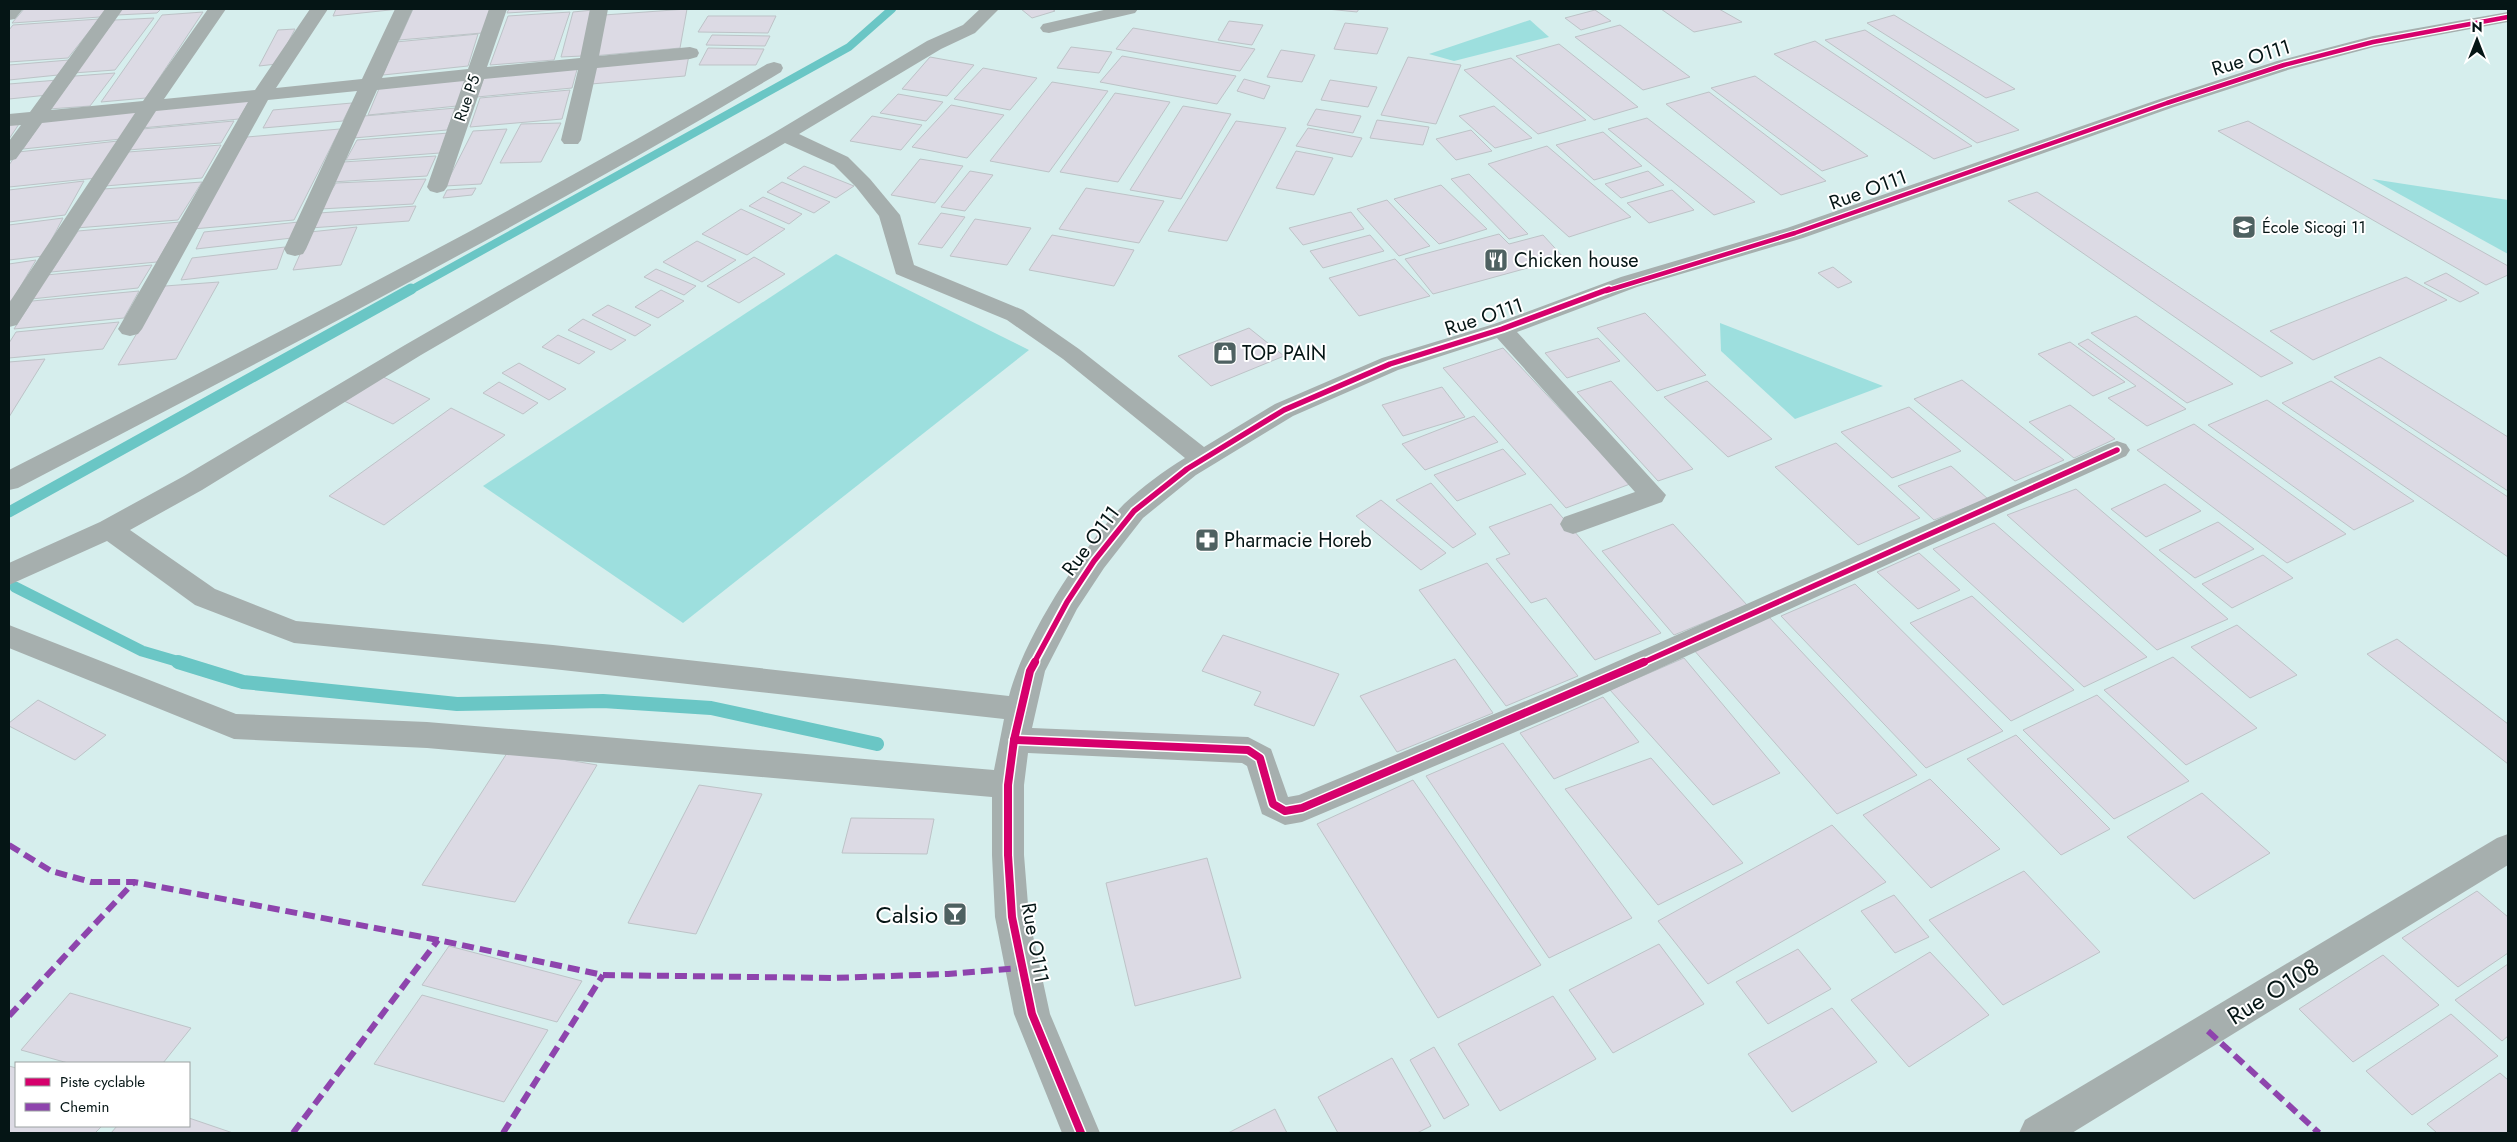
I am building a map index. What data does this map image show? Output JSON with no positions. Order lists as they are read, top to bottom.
{
  "streets": {
    "street": ["Rue O111", "Rue P5", "Rue O108"]
  },
  "places": {
    "school or university": ["École Sicogi 11"],
    "restaurant": ["Chicken house"],
    "shop": ["TOP PAIN"],
    "pharmacy": ["Pharmacie Horeb"],
    "bar": ["Calsio"]
  },
  "legend": ["Piste cyclable", "Chemin"],
  "north": "top"
}
